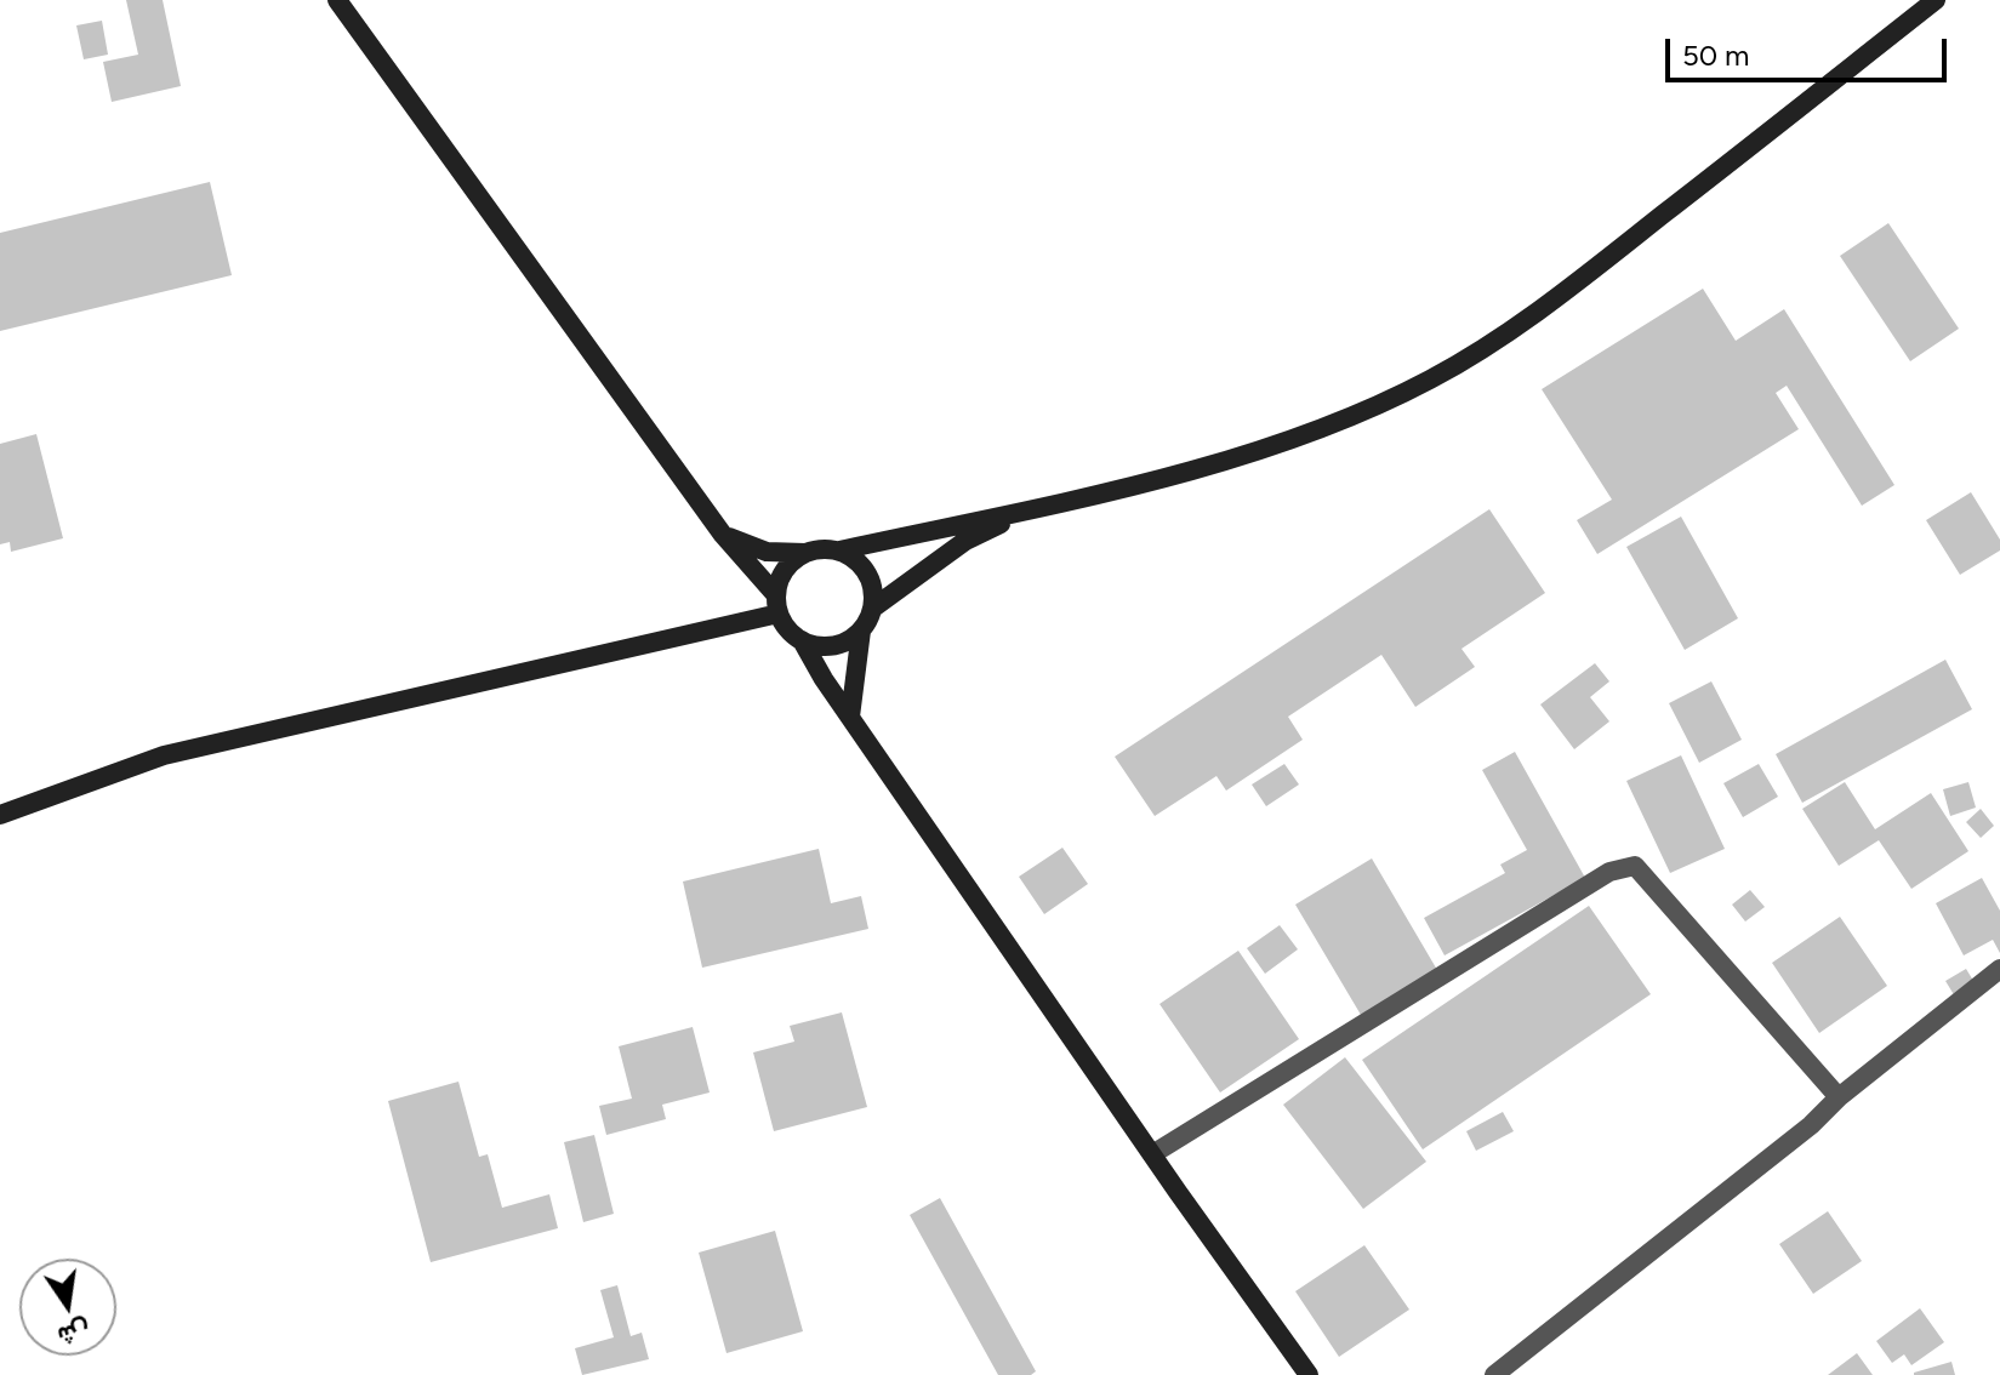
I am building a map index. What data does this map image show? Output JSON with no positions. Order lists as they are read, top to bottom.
{
  "scale_bar": "50 m",
  "north": "bottom"
}
